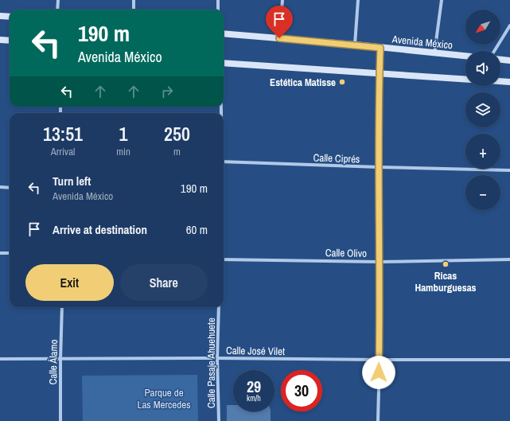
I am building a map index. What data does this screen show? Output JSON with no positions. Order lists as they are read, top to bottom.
{
  "streets": {
    "street": [
      "Avenida México",
      "Calle Ciprés",
      "Calle Olivo",
      "Calle José Vilet",
      "Calle Álamo",
      "Calle Pasaje Ahuehuete"
    ]
  },
  "crossings": [
    ["Calle José Vilet", "Calle Álamo"],
    ["Calle José Vilet", "Calle Pasaje Ahuehuete"]
  ],
  "parks": ["Parque de Las Mercedes"],
  "places": ["Estética Matisse", "Ricas Hamburguesas"],
  "north": "bottom left",
  "page": {
    "map_buttons": ["+", "−"],
    "turn": ["190 m", "Avenida México"],
    "eta": [
      "13:51",
      "Arrival",
      "1",
      "min",
      "250",
      "m"
    ],
    "list": [
      {
        "name": "Turn left",
        "note": "Avenida México",
        "value": "190 m"
      },
      {
        "name": "Arrive at destination",
        "value": "60 m"
      }
    ],
    "buttons": ["Exit", "Share"],
    "speed": "29 km/h",
    "limit": "30"
  }
}
